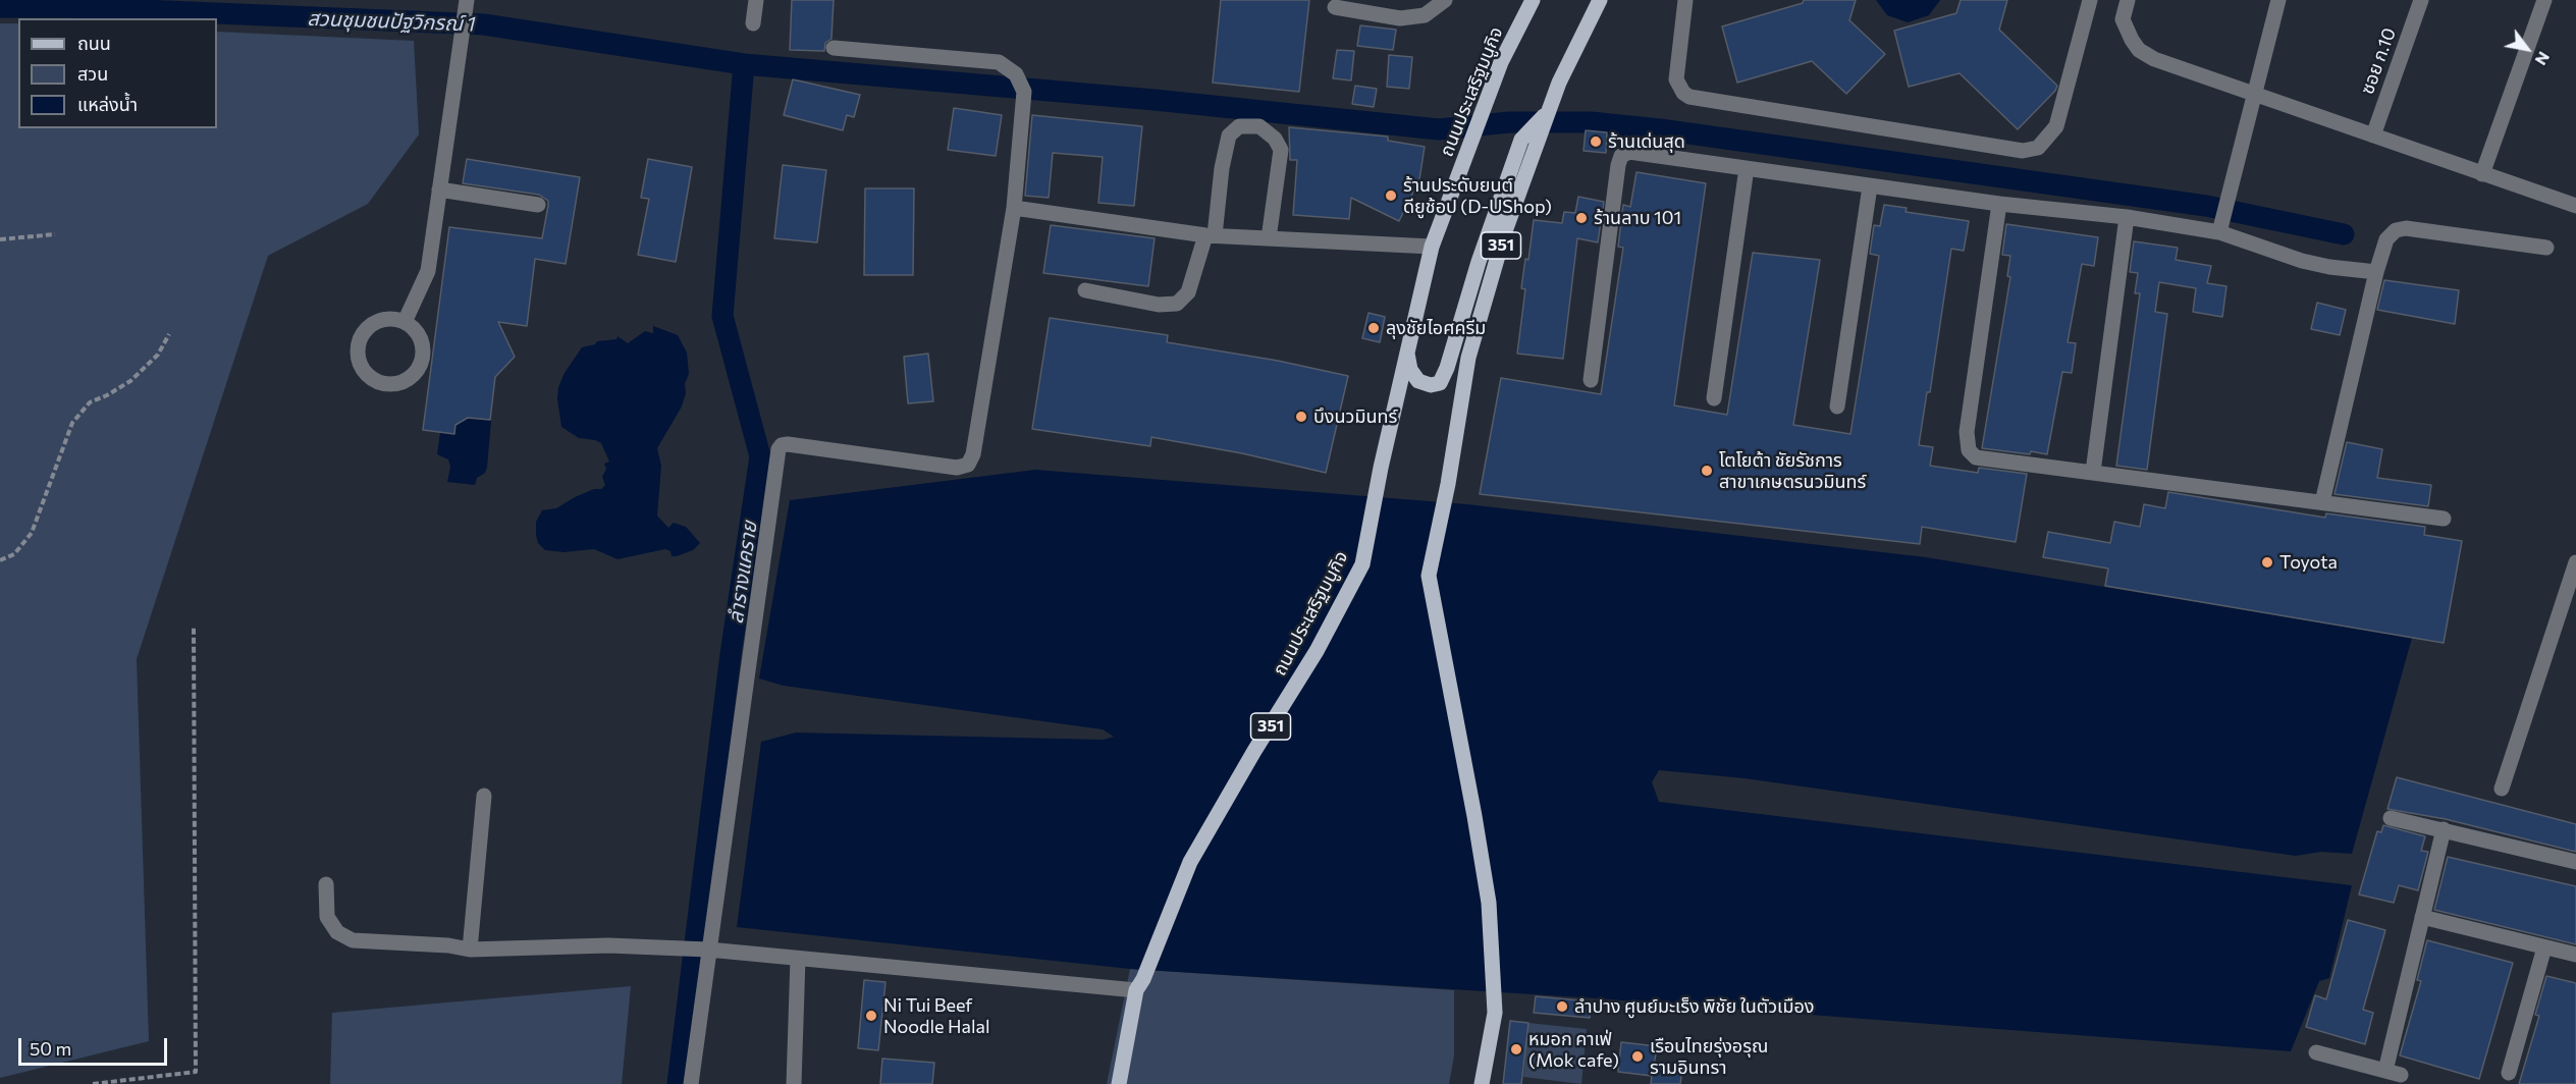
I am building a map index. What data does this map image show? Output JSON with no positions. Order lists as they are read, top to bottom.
{
  "streets": {
    "main road": ["ถนนประเสริฐมนูกิจ", "351"],
    "street": ["ซอย ก.10"]
  },
  "water": ["สวนชุมชนปัฐวิกรณ์ 1", "ลำรางแคราย"],
  "places": [
    "ร้านเด่นสุด",
    "ร้านประดับยนต์ ดียูช้อป (D-UShop)",
    "ร้านลาบ 101",
    "ลุงชัยไอศครีม",
    "บึงนวมินทร์",
    "โตโยต้า ชัยรัชการ สาขาเกษตรนวมินทร์",
    "Toyota",
    "ลำปาง ศูนย์มะเร็ง พิชัย ในตัวเมือง",
    "Ni Tui Beef Noodle Halal",
    "หมอก คาเฟ่ (Mok cafe)",
    "เรือนไทยรุ่งอรุณ รามอินทรา"
  ],
  "legend": ["ถนน", "สวน", "แหล่งน้ำ"],
  "scale_bar": "50 m",
  "north": "bottom right"
}
